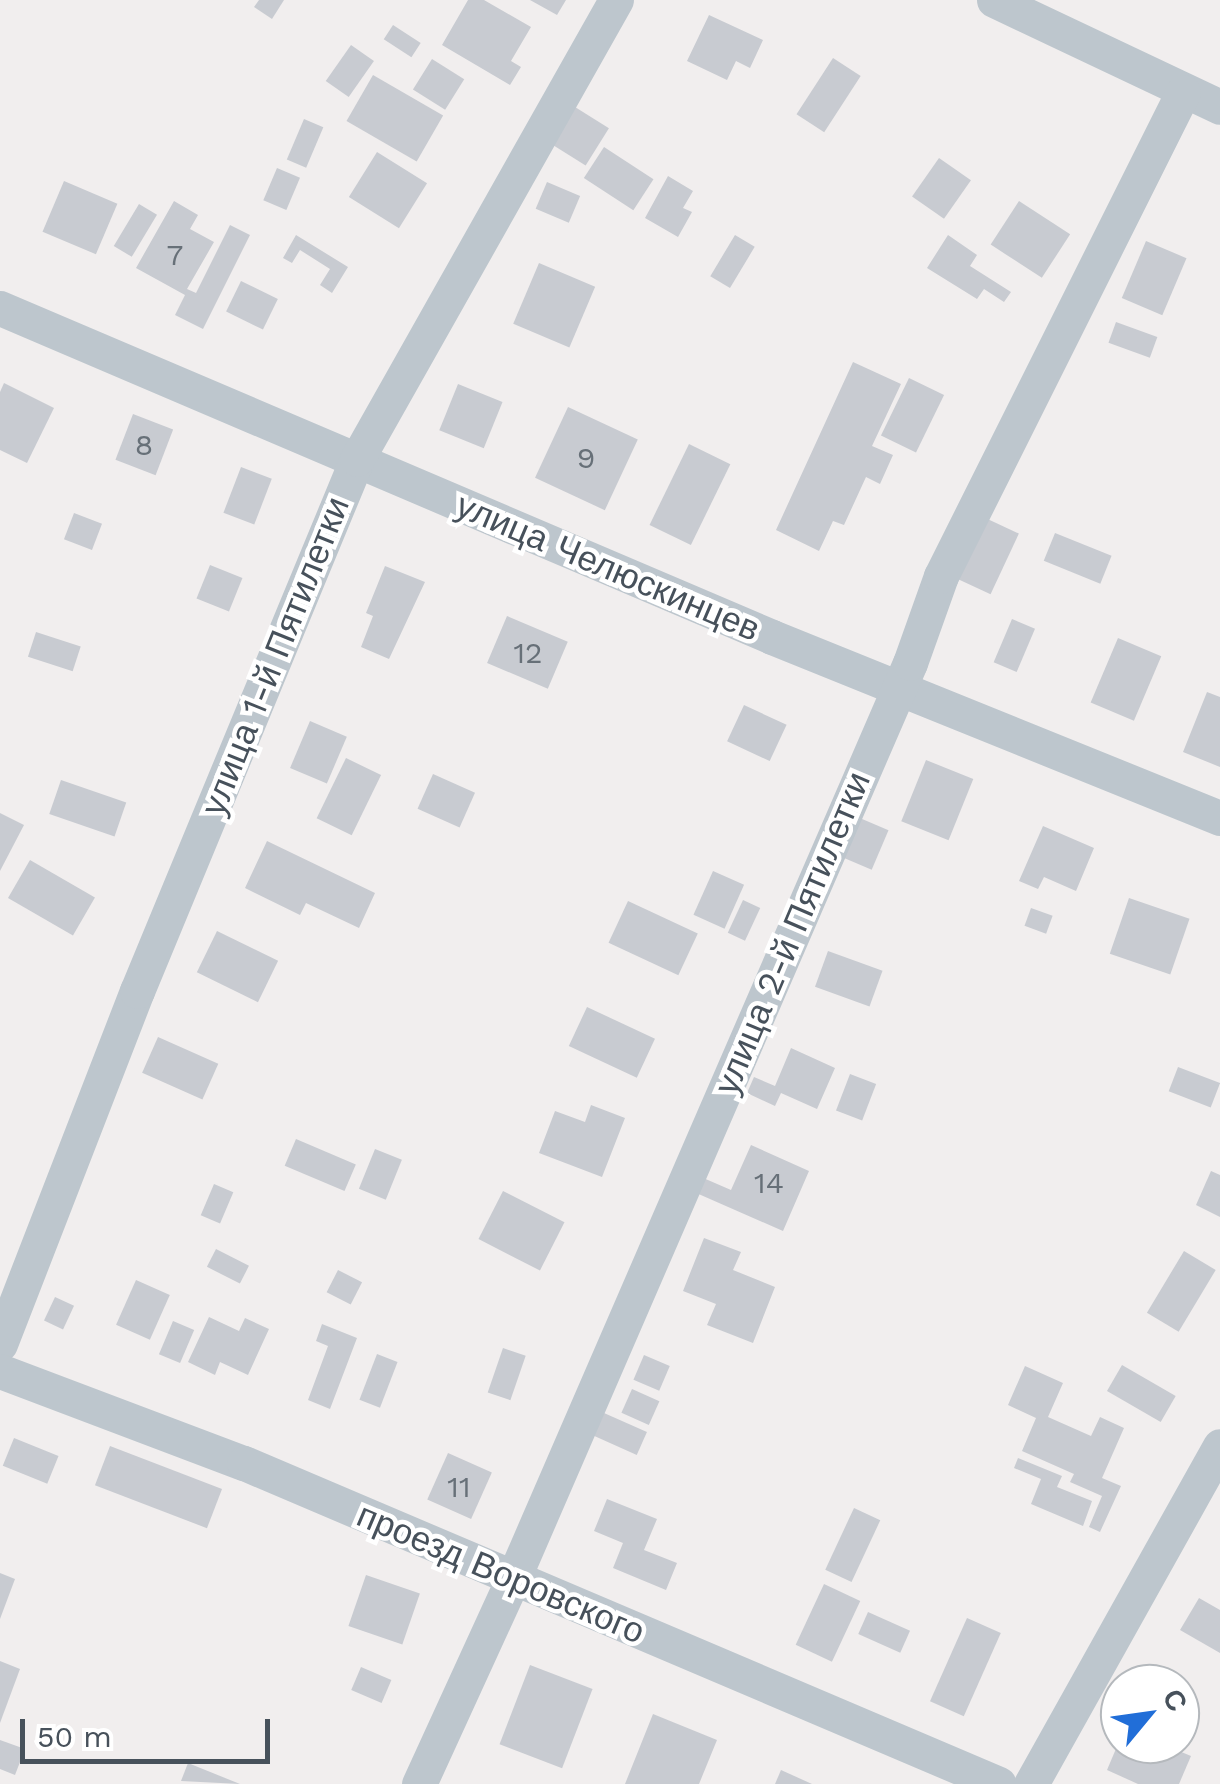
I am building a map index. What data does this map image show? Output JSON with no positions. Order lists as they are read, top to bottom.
{
  "streets": {
    "street": [
      "улица Челюскинцев",
      "улица 1-й Пятилетки",
      "улица 2-й Пятилетки",
      "проезд Воровского"
    ]
  },
  "crossings": [
    ["улица Челюскинцев", "улица 1-й Пятилетки"],
    ["улица Челюскинцев", "улица 2-й Пятилетки"],
    ["улица 2-й Пятилетки", "проезд Воровского"]
  ],
  "house_numbers": [
    "7",
    "8",
    "9",
    "12",
    "14",
    "11"
  ],
  "scale_bar": "50 m",
  "north": "top right"
}
